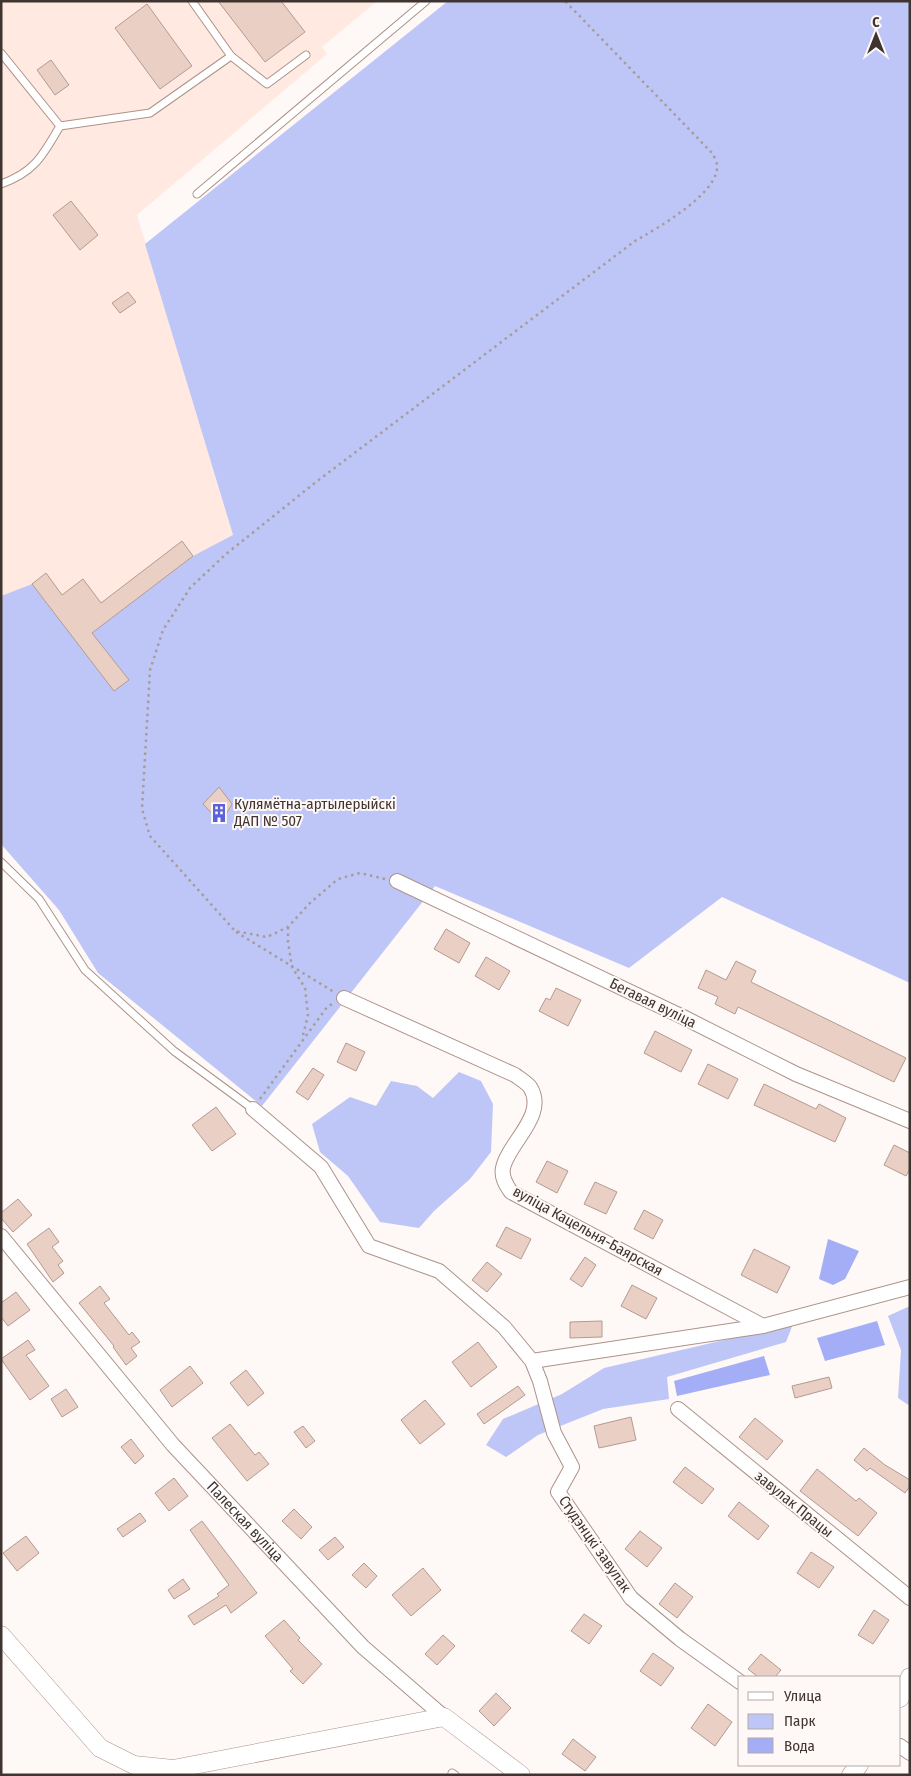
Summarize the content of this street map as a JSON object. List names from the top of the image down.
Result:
{
  "streets": {
    "street": [
      "Бегавая вуліца",
      "вуліца Кацельня-Баярская",
      "завулак Працы",
      "Палеская вуліца",
      "Студэнцкі завулак"
    ]
  },
  "places": {
    "building": ["Кулямётна-артылерыйскі ДАП № 507"]
  },
  "legend": ["Улица", "Парк", "Вода"],
  "north": "top"
}
